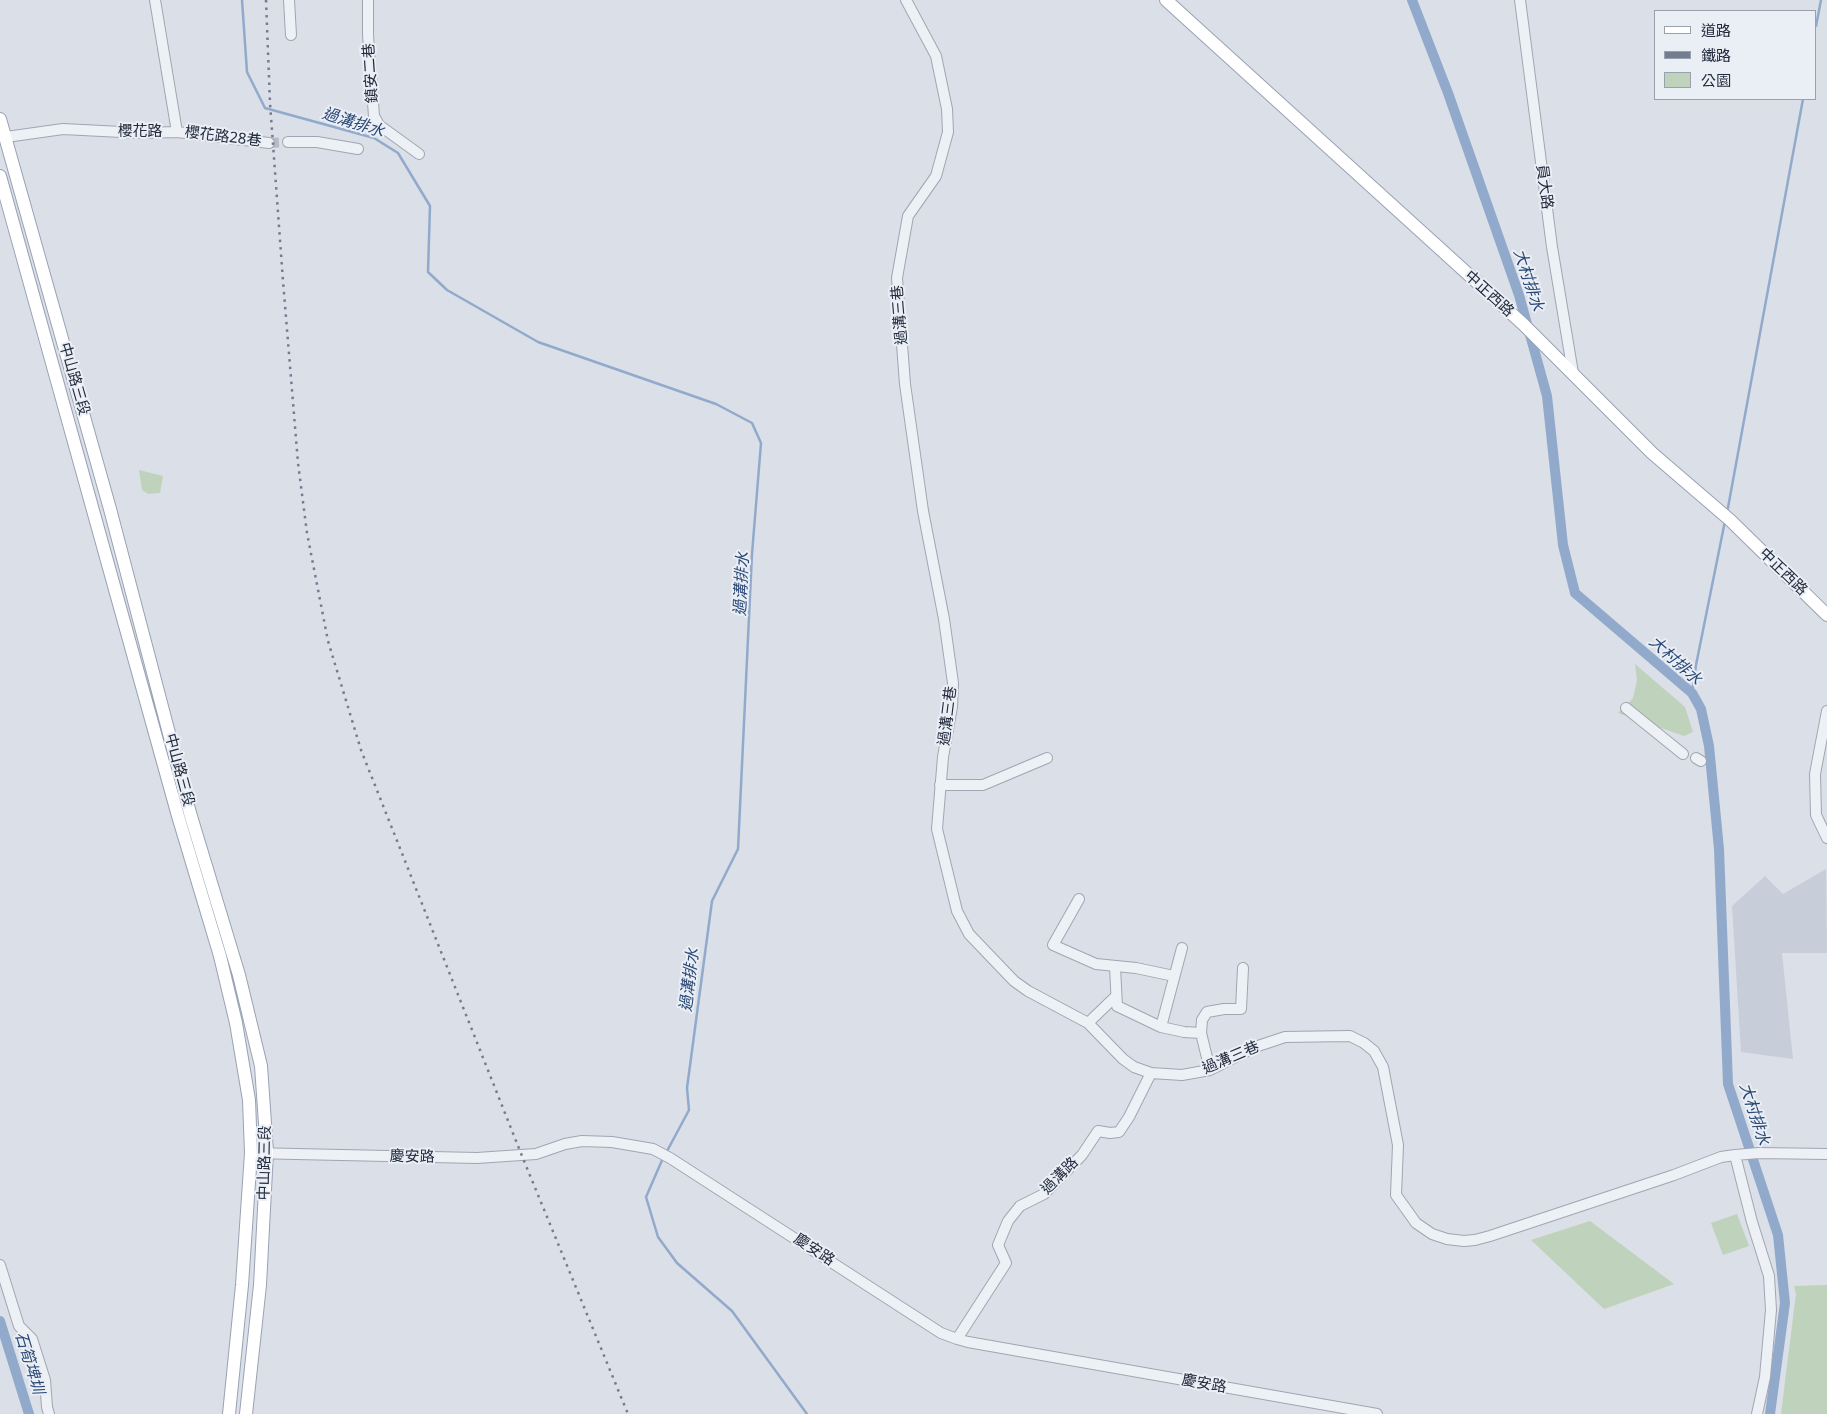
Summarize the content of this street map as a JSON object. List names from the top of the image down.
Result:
{
  "streets": {
    "main road": ["中正西路", "中山路三段"],
    "street": [
      "鎮安二巷",
      "櫻花路",
      "櫻花路28巷",
      "員大路",
      "過溝三巷",
      "慶安路",
      "過溝路"
    ]
  },
  "crossings": [
    ["櫻花路", "櫻花路28巷"],
    ["櫻花路", "中山路三段"],
    ["員大路", "中正西路"],
    ["過溝三巷", "過溝路"],
    ["中山路三段", "慶安路"],
    ["慶安路", "過溝路"]
  ],
  "water": ["過溝排水", "大村排水", "石筍埤圳"],
  "legend": ["道路", "鐵路", "公園"]
}
